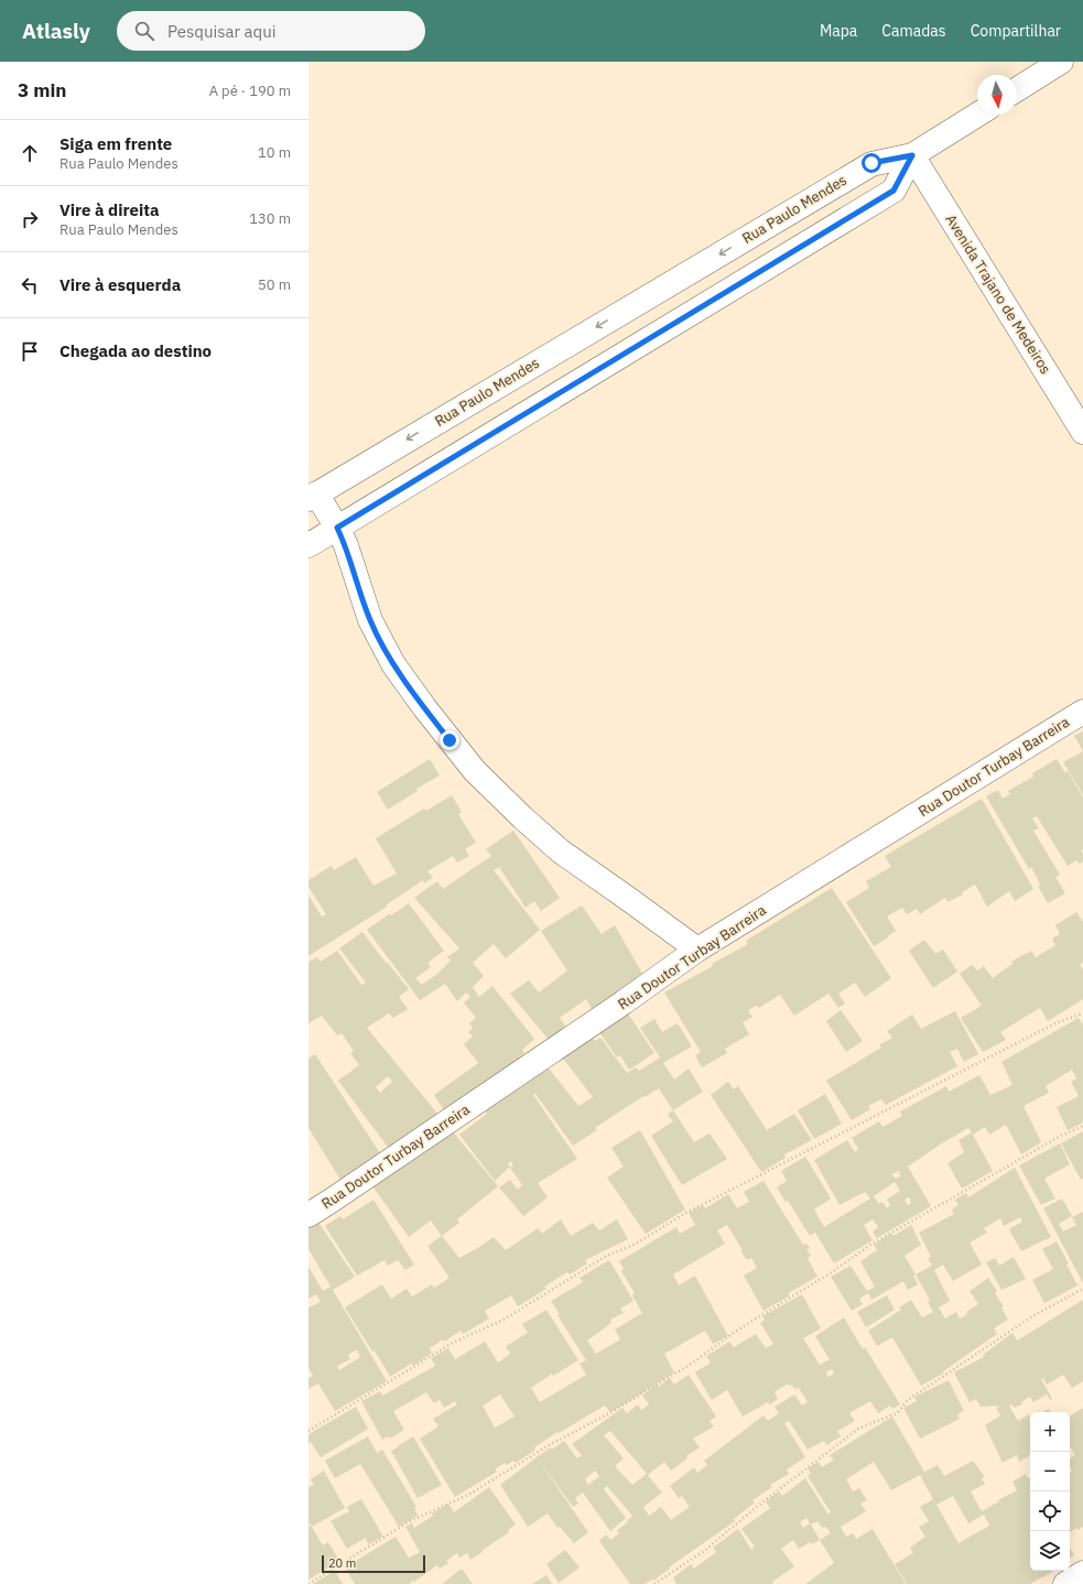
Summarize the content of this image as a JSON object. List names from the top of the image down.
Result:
{
  "streets": {
    "street": ["Rua Paulo Mendes", "Avenida Trajano de Medeiros", "Rua Doutor Turbay Barreira"]
  },
  "crossings": [
    ["Rua Paulo Mendes", "Avenida Trajano de Medeiros"]
  ],
  "scale_bar": "20 m",
  "north": "bottom",
  "page": {
    "header": "Atlasly",
    "search": "Pesquisar aqui",
    "nav": ["Mapa", "Camadas", "Compartilhar"],
    "heading": ["3 min", "A pé · 190 m"],
    "list": [
      ["Siga em frente", "Rua Paulo Mendes", "10 m"],
      ["Vire à direita", "Rua Paulo Mendes", "130 m"],
      ["Vire à esquerda", "50 m"],
      "Chegada ao destino"
    ],
    "map_buttons": ["+", "−"],
    "scale": "20 m"
  }
}
